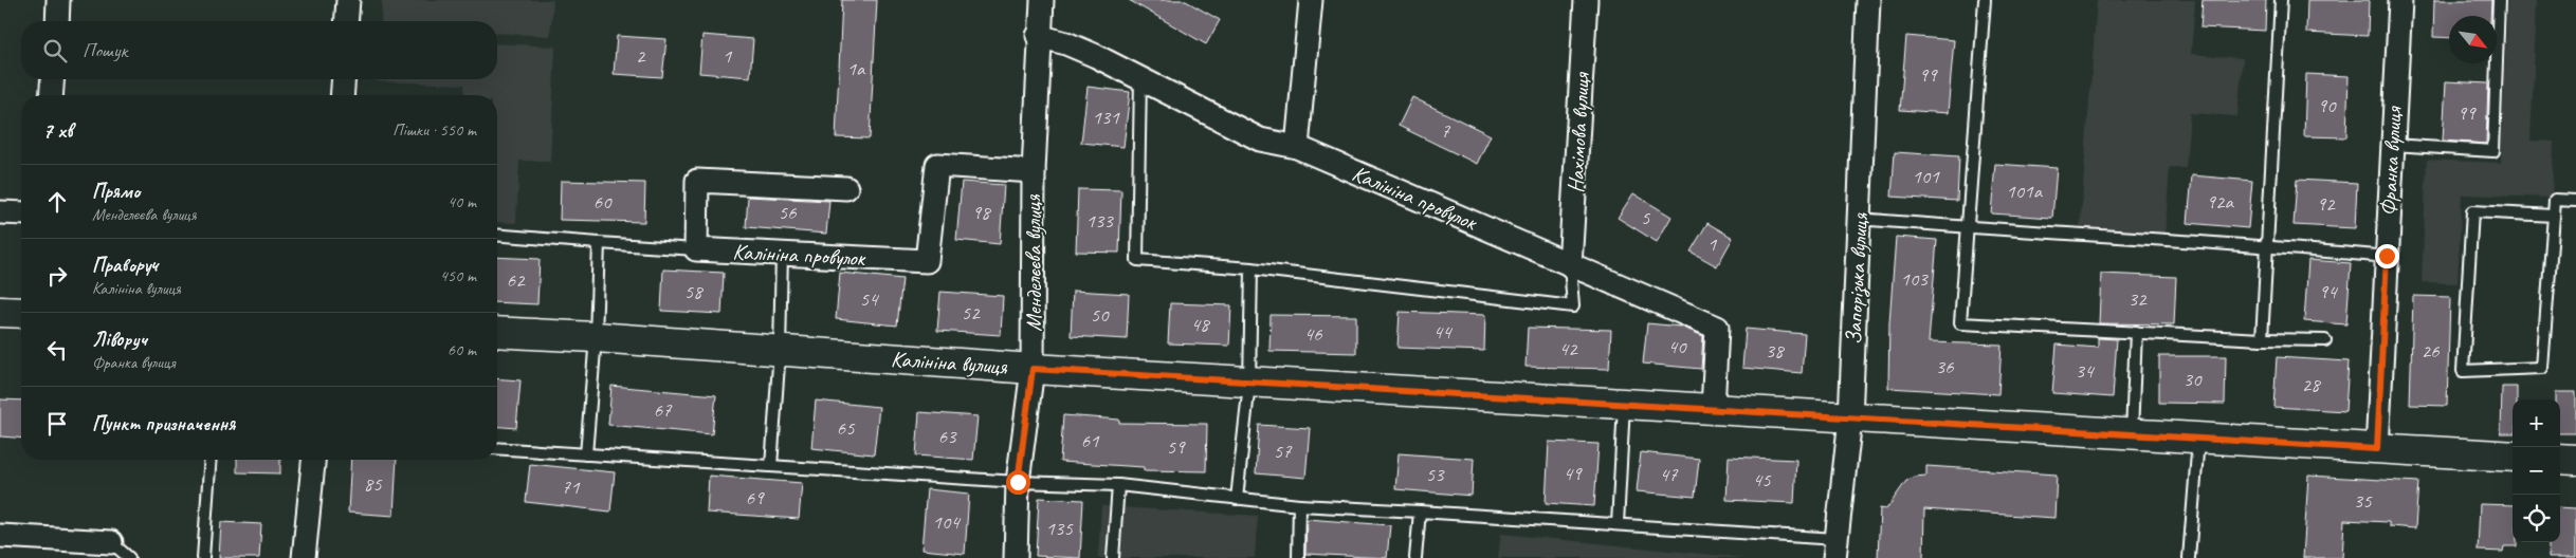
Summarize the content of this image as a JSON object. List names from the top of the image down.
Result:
{
  "streets": {
    "street": [
      "Нахімова вулиця",
      "Франка вулиця",
      "Калініна провулок",
      "Менделєєва вулиця",
      "Запорізька вулиця",
      "Калініна вулиця"
    ]
  },
  "crossings": [
    ["Нахімова вулиця", "Калініна провулок"],
    ["Франка вулиця", "Калініна вулиця"],
    ["Калініна провулок", "Менделєєва вулиця"],
    ["Калініна провулок", "Калініна вулиця"],
    ["Менделєєва вулиця", "Калініна вулиця"],
    ["Запорізька вулиця", "Калініна вулиця"]
  ],
  "house_numbers": [
    "2",
    "1",
    "1а",
    "99",
    "90",
    "99",
    "131",
    "7",
    "101",
    "101а",
    "60",
    "92а",
    "92",
    "56",
    "98",
    "5",
    "133",
    "1",
    "103",
    "62",
    "58",
    "94",
    "54",
    "32",
    "52",
    "50",
    "48",
    "44",
    "46",
    "40",
    "42",
    "38",
    "26",
    "36",
    "34",
    "30",
    "28",
    "67",
    "65",
    "63",
    "61",
    "59",
    "57",
    "49",
    "53",
    "47",
    "45",
    "85",
    "71",
    "69",
    "35",
    "104",
    "135"
  ],
  "north": "bottom right",
  "page": {
    "search": "Пошук",
    "heading": ["7 хв", "Пішки · 550 m"],
    "list": [
      ["Прямо", "Менделєєва вулиця", "40 m"],
      ["Праворуч", "Калініна вулиця", "450 m"],
      ["Ліворуч", "Франка вулиця", "60 m"],
      "Пункт призначення"
    ],
    "map_buttons": ["+", "−"]
  }
}
